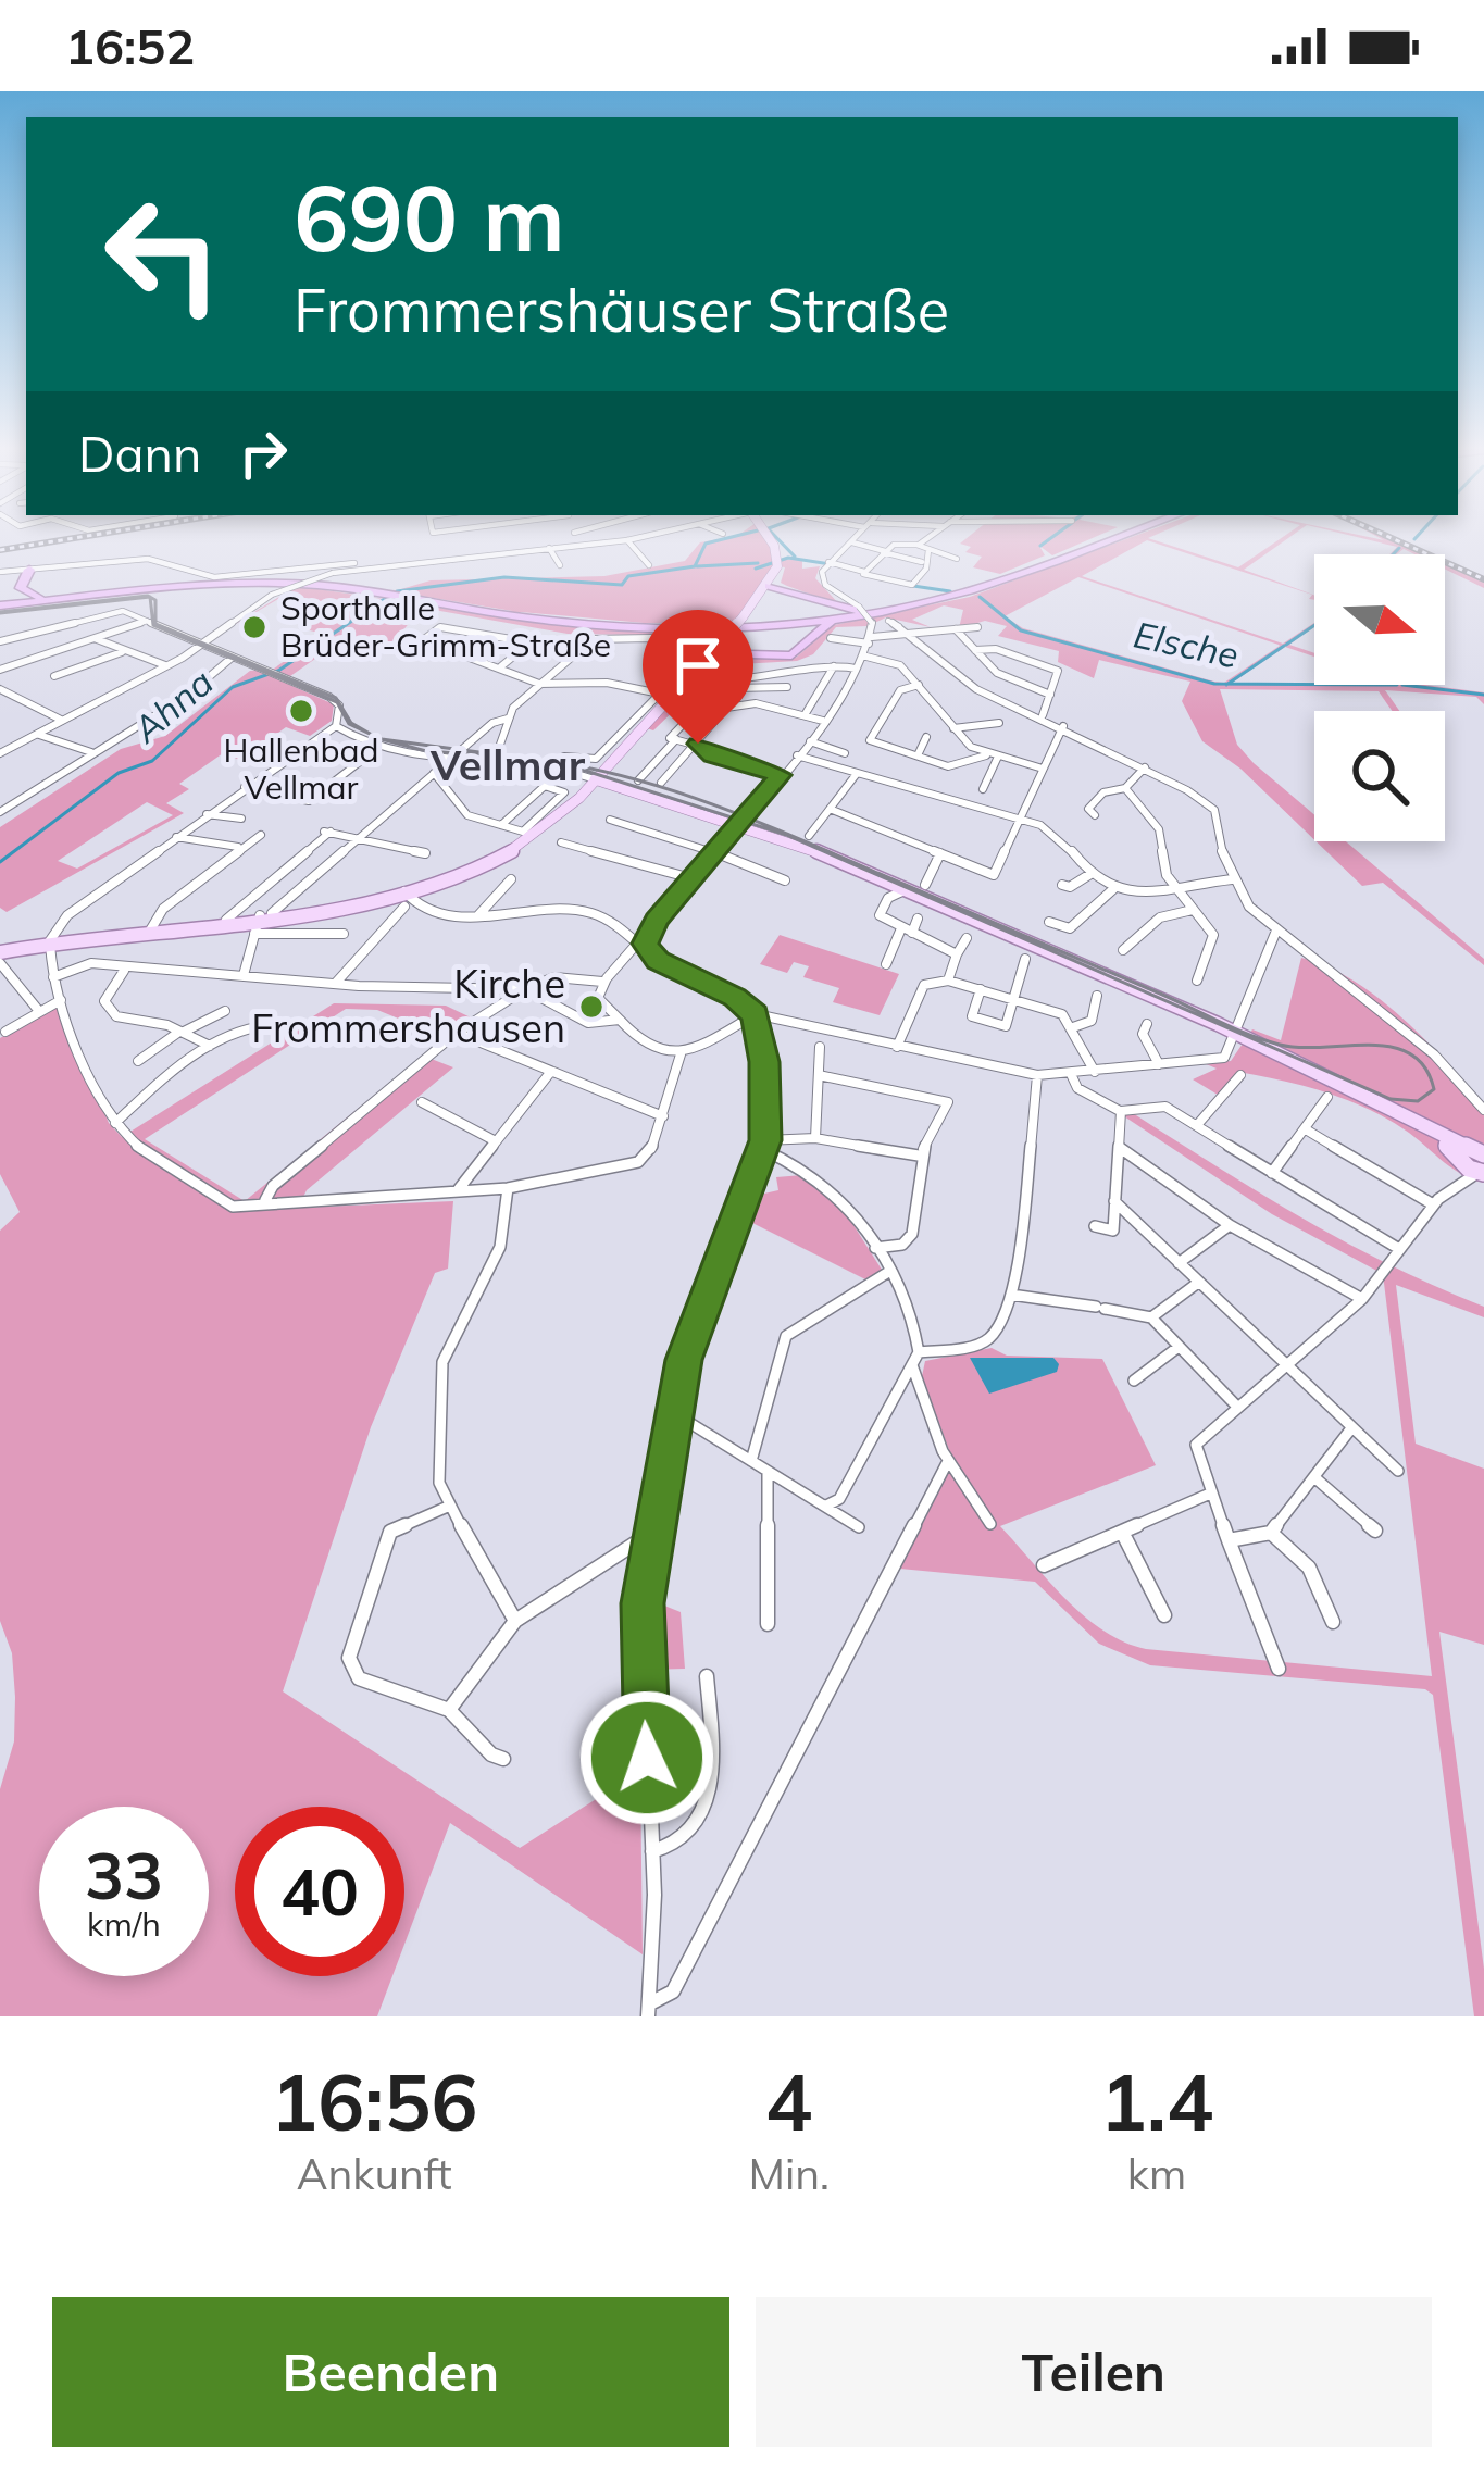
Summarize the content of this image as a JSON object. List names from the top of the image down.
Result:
{
  "districts": ["Vellmar"],
  "water": ["Elsche", "Ahna"],
  "places": ["Sporthalle Brüder-Grimm-Straße", "Hallenbad Vellmar", "Kirche Frommershausen"],
  "north": "right",
  "page": {
    "status": "16:52",
    "turn": ["690 m", "Frommershäuser Straße"],
    "then": "Dann",
    "speed": "33 km/h",
    "limit": "40",
    "eta": [
      "16:56",
      "Ankunft",
      "4",
      "Min.",
      "1.4",
      "km"
    ],
    "buttons": ["Beenden", "Teilen"]
  }
}
